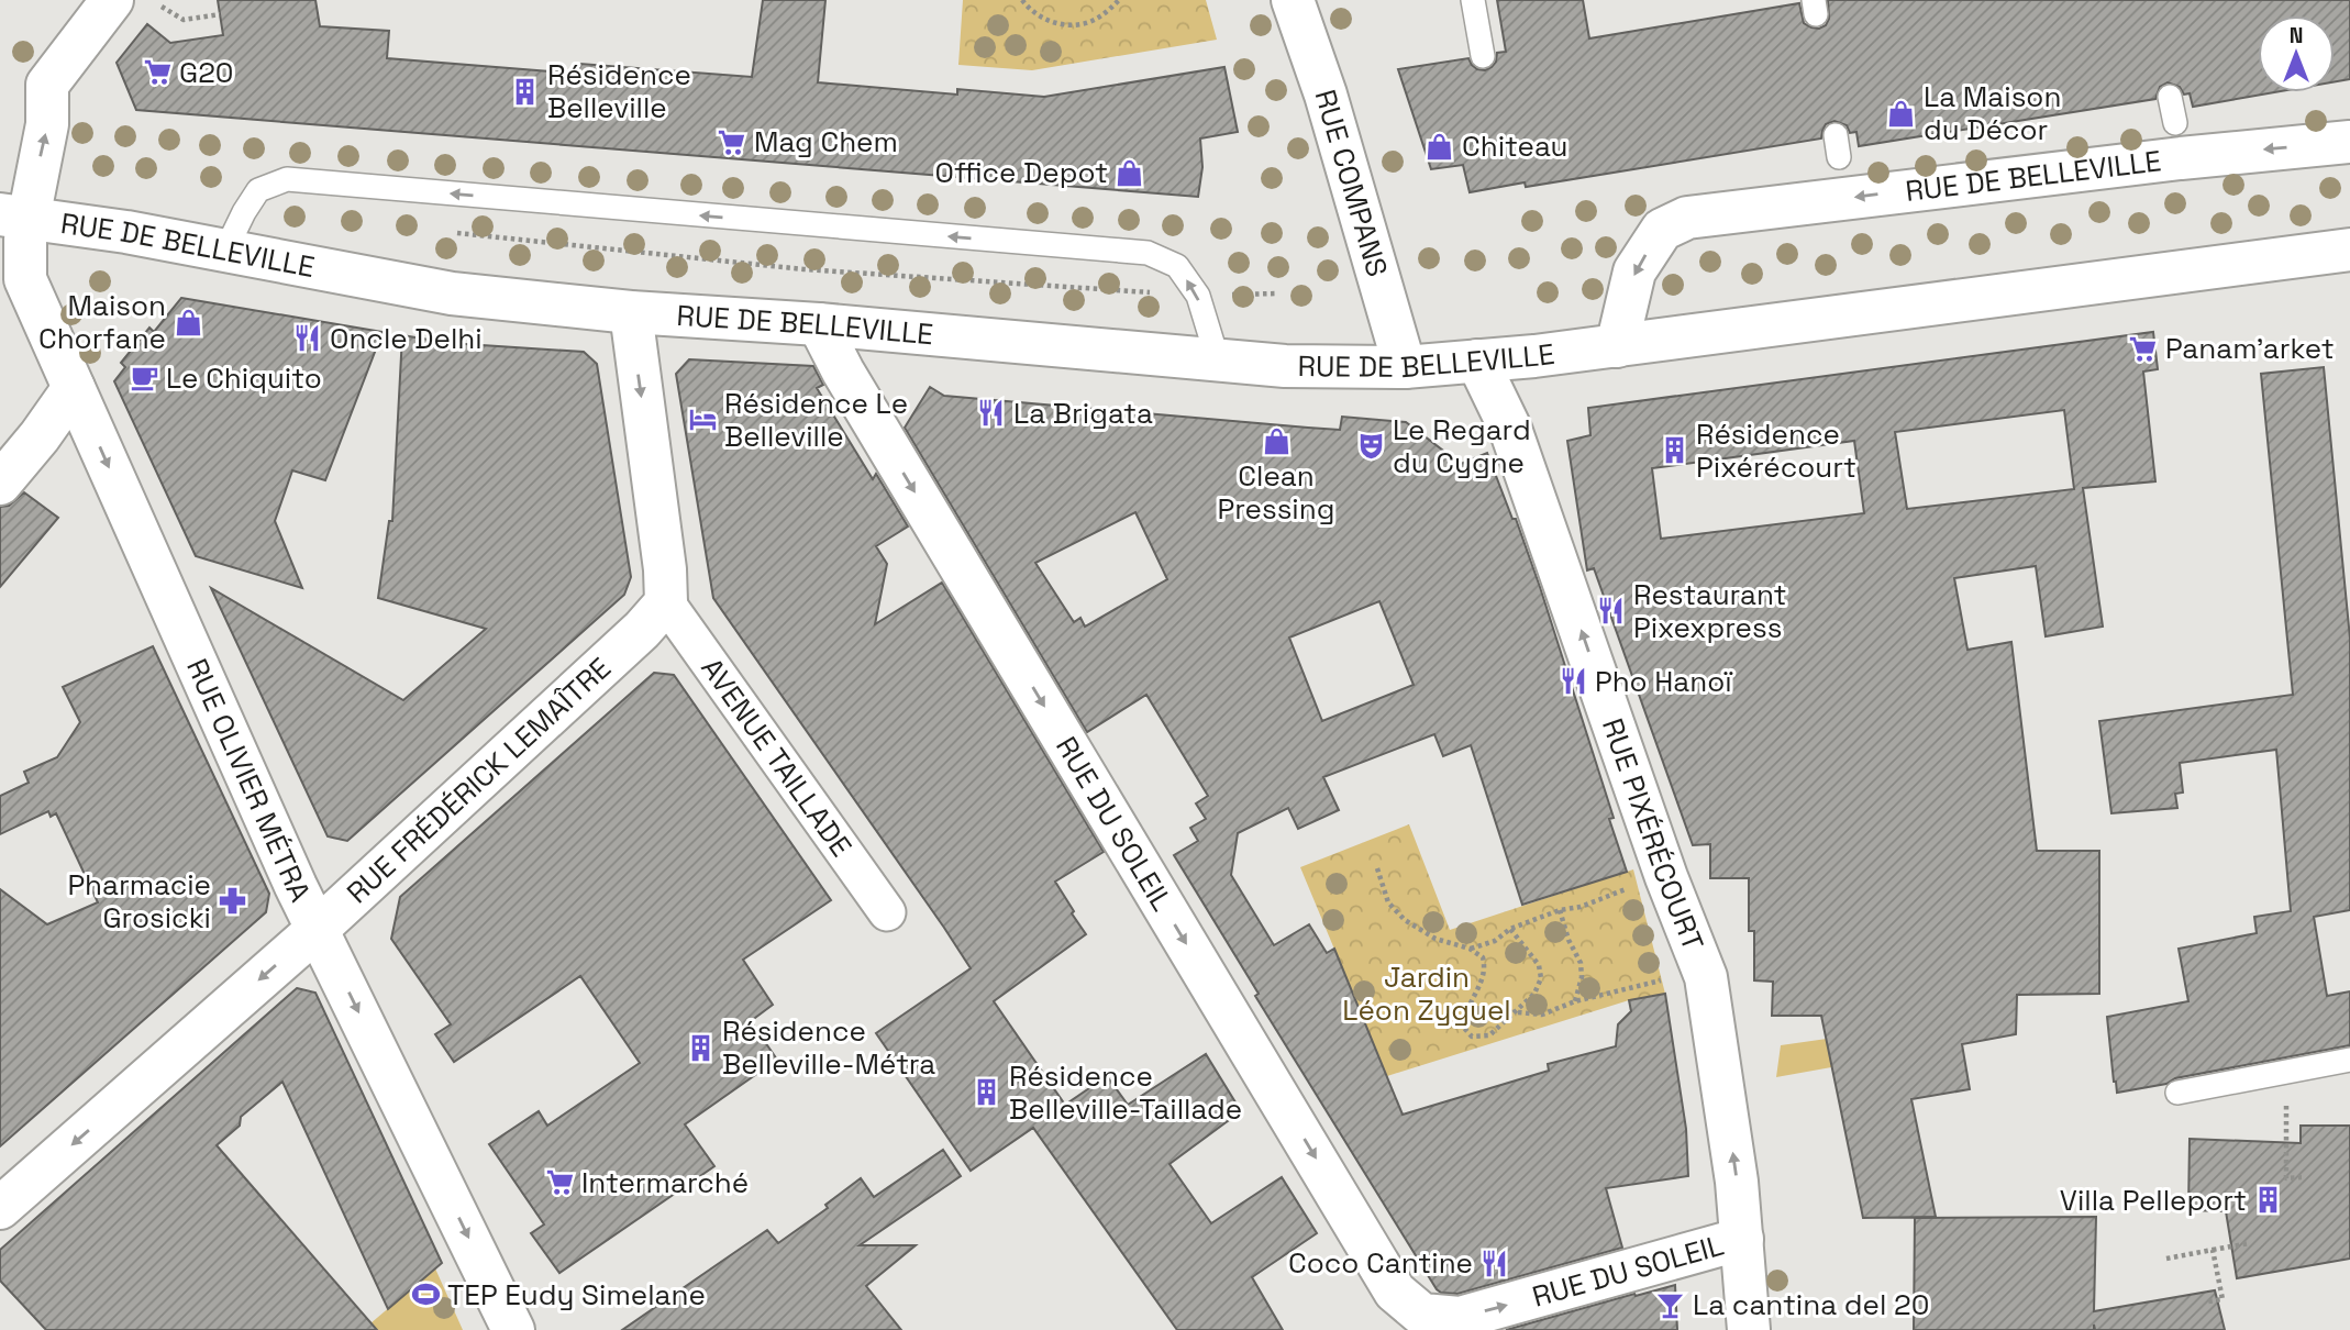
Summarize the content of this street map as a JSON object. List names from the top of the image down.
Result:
{
  "streets": {
    "street": [
      "RUE DE BELLEVILLE",
      "RUE COMPANS",
      "AVENUE TAILLADE",
      "RUE FRÉDÉRICK LEMAÎTRE",
      "RUE OLIVIER MÉTRA",
      "RUE DU SOLEIL",
      "RUE PIXÉRÉCOURT"
    ]
  },
  "crossings": [
    ["RUE DE BELLEVILLE", "RUE COMPANS"],
    ["RUE DE BELLEVILLE", "RUE OLIVIER MÉTRA"],
    ["RUE DE BELLEVILLE", "RUE DU SOLEIL"],
    ["RUE DE BELLEVILLE", "RUE PIXÉRÉCOURT"],
    ["AVENUE TAILLADE", "RUE FRÉDÉRICK LEMAÎTRE"],
    ["RUE FRÉDÉRICK LEMAÎTRE", "RUE OLIVIER MÉTRA"],
    ["RUE DU SOLEIL", "RUE PIXÉRÉCOURT"]
  ],
  "one_way": ["RUE FRÉDÉRICK LEMAÎTRE", "RUE DU SOLEIL", "RUE PIXÉRÉCOURT"],
  "parks": ["Jardin Léon Zyguel"],
  "places": {
    "supermarket": [
      "G20",
      "Mag Chem",
      "Panam'arket",
      "Intermarché"
    ],
    "building": [
      "Résidence Belleville",
      "Résidence Pixérécourt",
      "Résidence Belleville-Métra",
      "Résidence Belleville-Taillade",
      "Villa Pelleport"
    ],
    "shop": [
      "La Maison du Décor",
      "Chiteau",
      "Office Depot",
      "Maison Chorfane",
      "Clean Pressing"
    ],
    "restaurant": [
      "Oncle Delhi",
      "La Brigata",
      "Restaurant Pixexpress",
      "Pho Hanoï",
      "Coco Cantine"
    ],
    "cafe": ["Le Chiquito"],
    "hotel": ["Résidence Le Belleville"],
    "theatre": ["Le Regard du Cygne"],
    "pharmacy": ["Pharmacie Grosicki"],
    "sports": ["TEP Eudy Simelane"],
    "bar": ["La cantina del 20"]
  },
  "north": "top"
}
